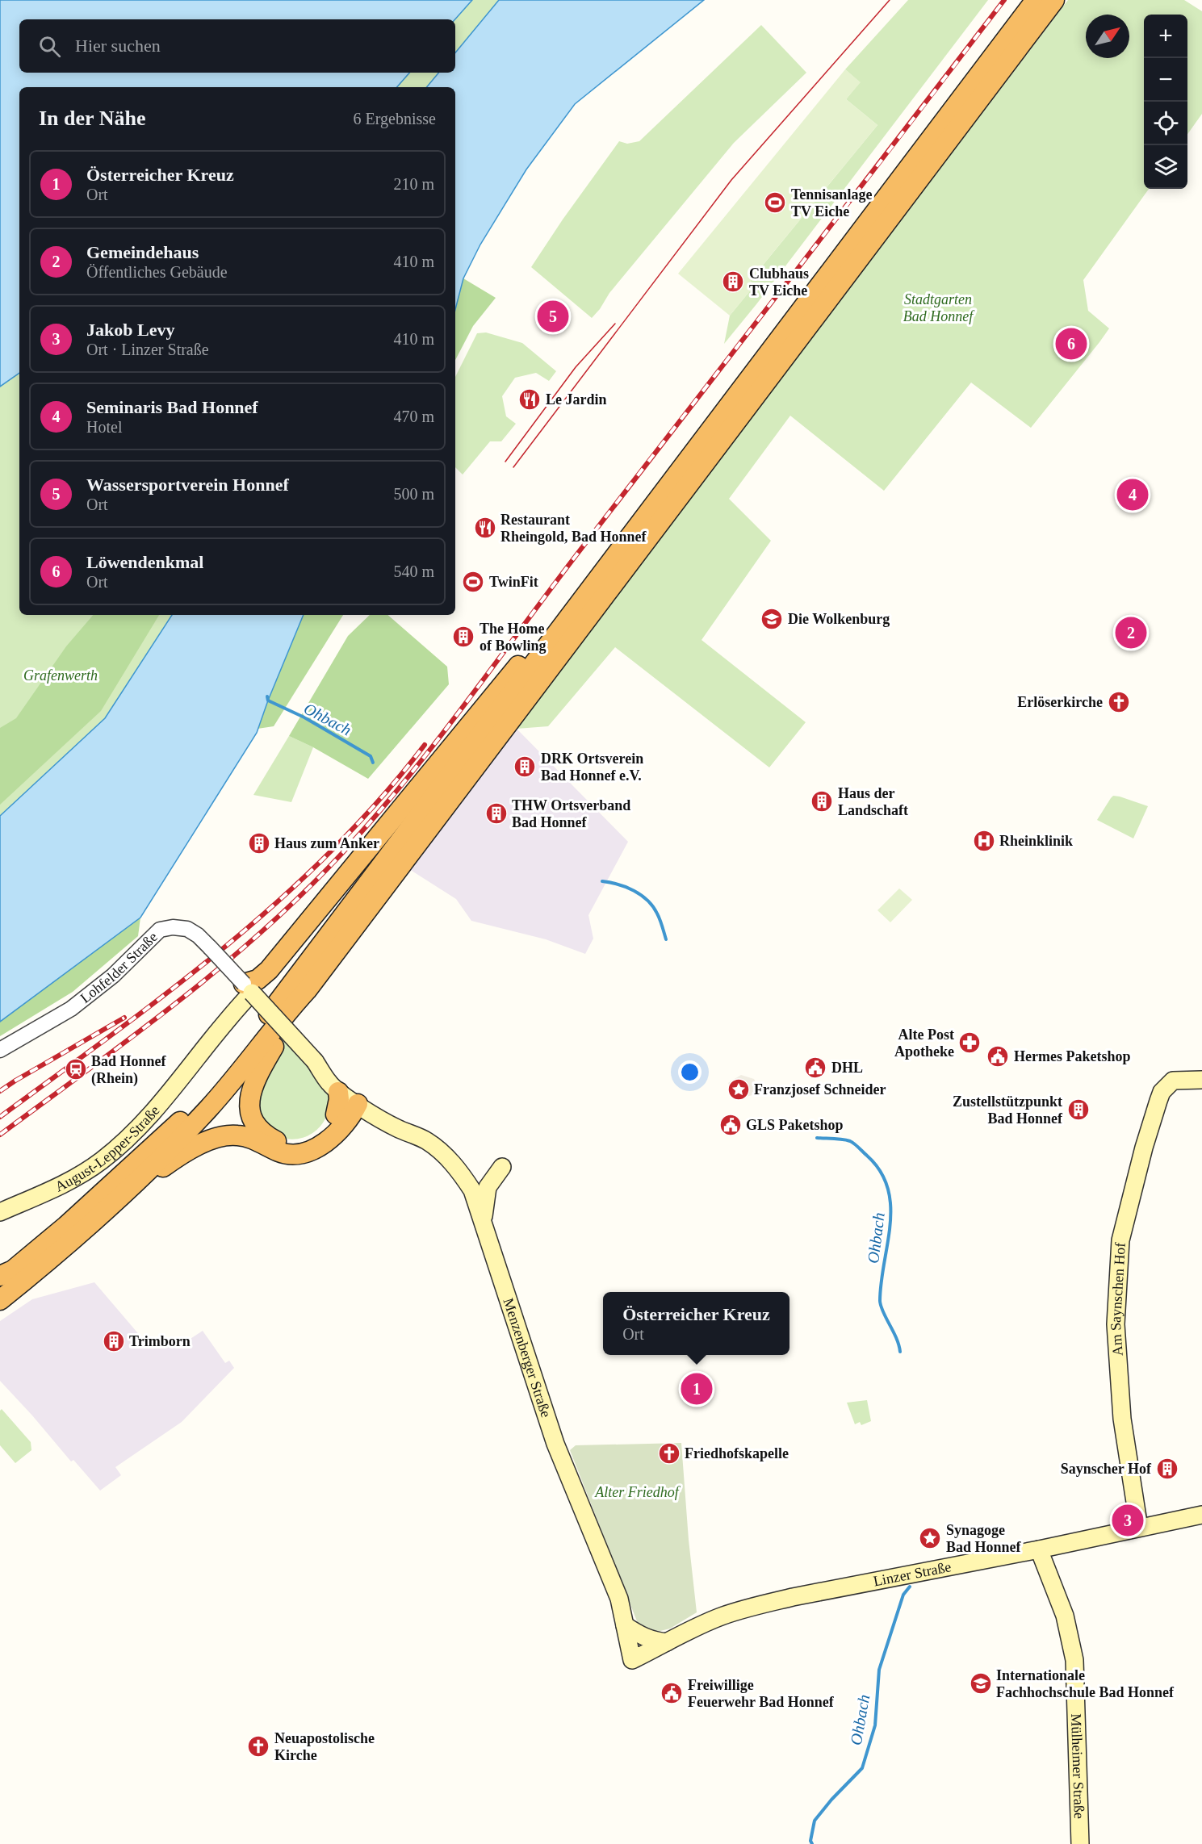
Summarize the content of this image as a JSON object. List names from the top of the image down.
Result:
{
  "streets": {
    "main road": [
      "August-Lepper-Straße",
      "Am Saynschen Hof",
      "Menzenberger Straße",
      "Linzer Straße",
      "Mülheimer Straße"
    ],
    "street": ["Lohfelder Straße"]
  },
  "crossings": [
    ["Lohfelder Straße", "August-Lepper-Straße"],
    ["Lohfelder Straße", "Menzenberger Straße"],
    ["August-Lepper-Straße", "Menzenberger Straße"],
    ["Am Saynschen Hof", "Linzer Straße"],
    ["Menzenberger Straße", "Linzer Straße"],
    ["Linzer Straße", "Mülheimer Straße"]
  ],
  "water": ["Ohbach"],
  "parks": ["Stadtgarten Bad Honnef", "Grafenwerth", "Alter Friedhof"],
  "places": {
    "sports": ["Tennisanlage TV Eiche", "TwinFit"],
    "building": [
      "Clubhaus TV Eiche",
      "The Home of Bowling",
      "DRK Ortsverein Bad Honnef e.V.",
      "Haus der Landschaft",
      "THW Ortsverband Bad Honnef",
      "Haus zum Anker",
      "Zustellstützpunkt Bad Honnef",
      "Trimborn",
      "Saynscher Hof"
    ],
    "restaurant": ["Le Jardin", "Restaurant Rheingold, Bad Honnef"],
    "school or university": ["Die Wolkenburg", "Internationale Fachhochschule Bad Honnef"],
    "church": ["Erlöserkirche", "Friedhofskapelle", "Neuapostolische Kirche"],
    "hospital": ["Rheinklinik"],
    "pharmacy": ["Alte Post Apotheke"],
    "public building": [
      "Hermes Paketshop",
      "DHL",
      "GLS Paketshop",
      "Freiwillige Feuerwehr Bad Honnef"
    ],
    "station": ["Bad Honnef (Rhein)"],
    "place": ["Franzjosef Schneider", "Synagoge Bad Honnef"]
  },
  "north": "top right",
  "page": {
    "map_buttons": ["+", "−"],
    "search": "Hier suchen",
    "heading": ["In der Nähe", "6 Ergebnisse"],
    "list": [
      {
        "mark": "1",
        "name": "Österreicher Kreuz",
        "note": "Ort",
        "value": "210 m"
      },
      {
        "mark": "2",
        "name": "Gemeindehaus",
        "note": "Öffentliches Gebäude",
        "value": "410 m"
      },
      {
        "mark": "3",
        "name": "Jakob Levy",
        "note": "Ort · Linzer Straße",
        "value": "410 m"
      },
      {
        "mark": "4",
        "name": "Seminaris Bad Honnef",
        "note": "Hotel",
        "value": "470 m"
      },
      {
        "mark": "5",
        "name": "Wassersportverein Honnef",
        "note": "Ort",
        "value": "500 m"
      },
      {
        "mark": "6",
        "name": "Löwendenkmal",
        "note": "Ort",
        "value": "540 m"
      }
    ],
    "pins": [
      "5",
      "6",
      "4",
      "2",
      "1",
      "3"
    ],
    "popup": ["Österreicher Kreuz", "Ort"]
  }
}
